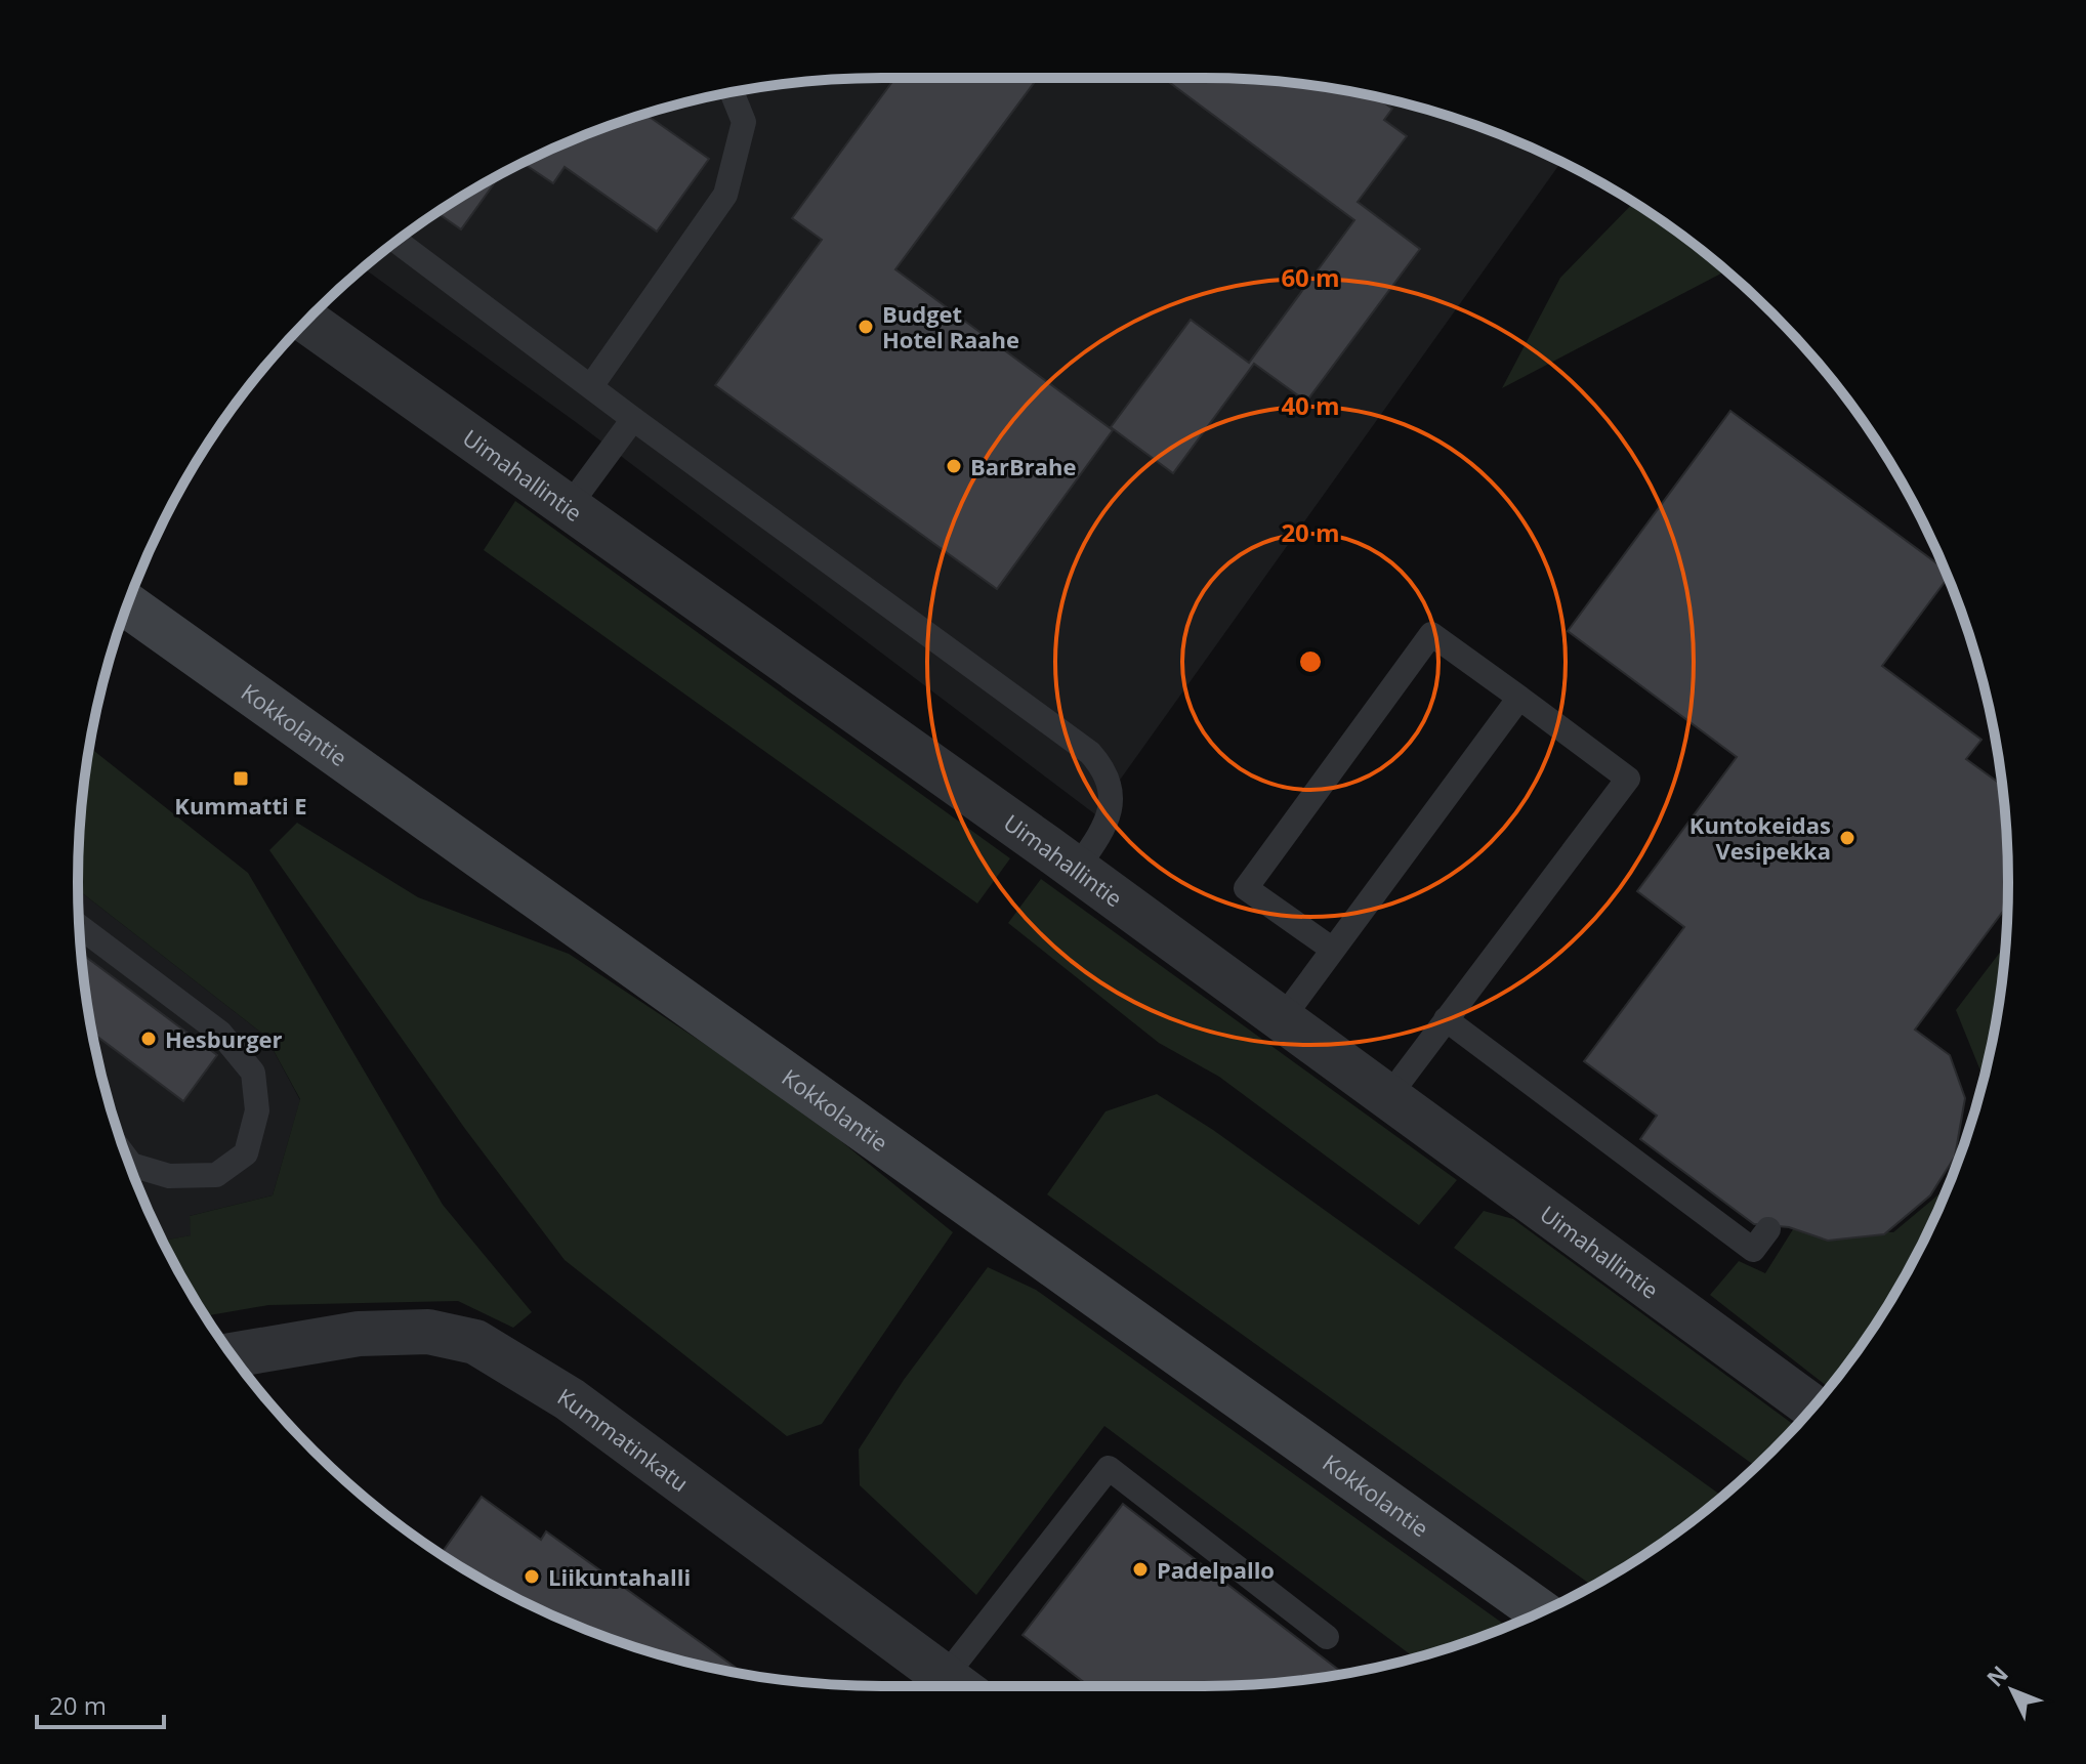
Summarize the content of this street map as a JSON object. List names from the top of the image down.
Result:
{
  "streets": {
    "main road": ["Kokkolantie"],
    "street": ["Uimahallintie", "Kummatinkatu"]
  },
  "places": {
    "other": [
      "Budget Hotel Raahe",
      "BarBrahe",
      "Kuntokeidas Vesipekka",
      "Hesburger",
      "Padelpallo",
      "Liikuntahalli"
    ],
    "transit": ["Kummatti E"]
  },
  "scale_bar": "20 m",
  "north": "top left",
  "rings": ["60 m", "40 m", "20 m"]
}
